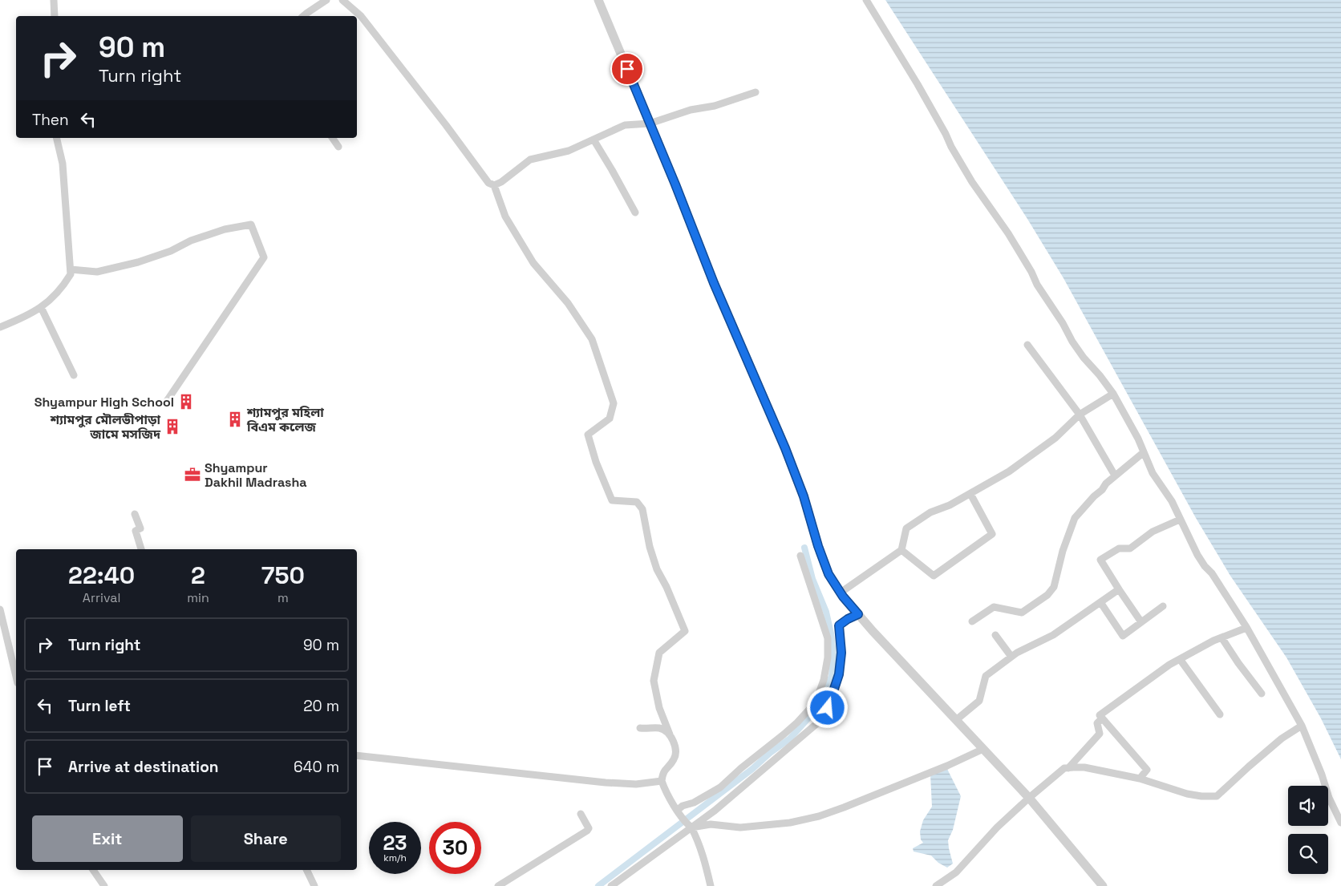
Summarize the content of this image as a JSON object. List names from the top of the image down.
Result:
{
  "places": {
    "building": ["Shyampur High School", "শ্যামপুর মহিলা বিএম কলেজ", "শ্যামপুর মৌলভীপাড়া জামে মসজিদ"],
    "office": ["Shyampur Dakhil Madrasha"]
  },
  "page": {
    "turn": ["90 m", "Turn right"],
    "then": "Then",
    "eta": [
      "22:40",
      "Arrival",
      "2",
      "min",
      "750",
      "m"
    ],
    "list": [
      {
        "name": "Turn right",
        "value": "90 m"
      },
      {
        "name": "Turn left",
        "value": "20 m"
      },
      {
        "name": "Arrive at destination",
        "value": "640 m"
      }
    ],
    "buttons": ["Exit", "Share"],
    "speed": "23 km/h",
    "limit": "30"
  }
}
